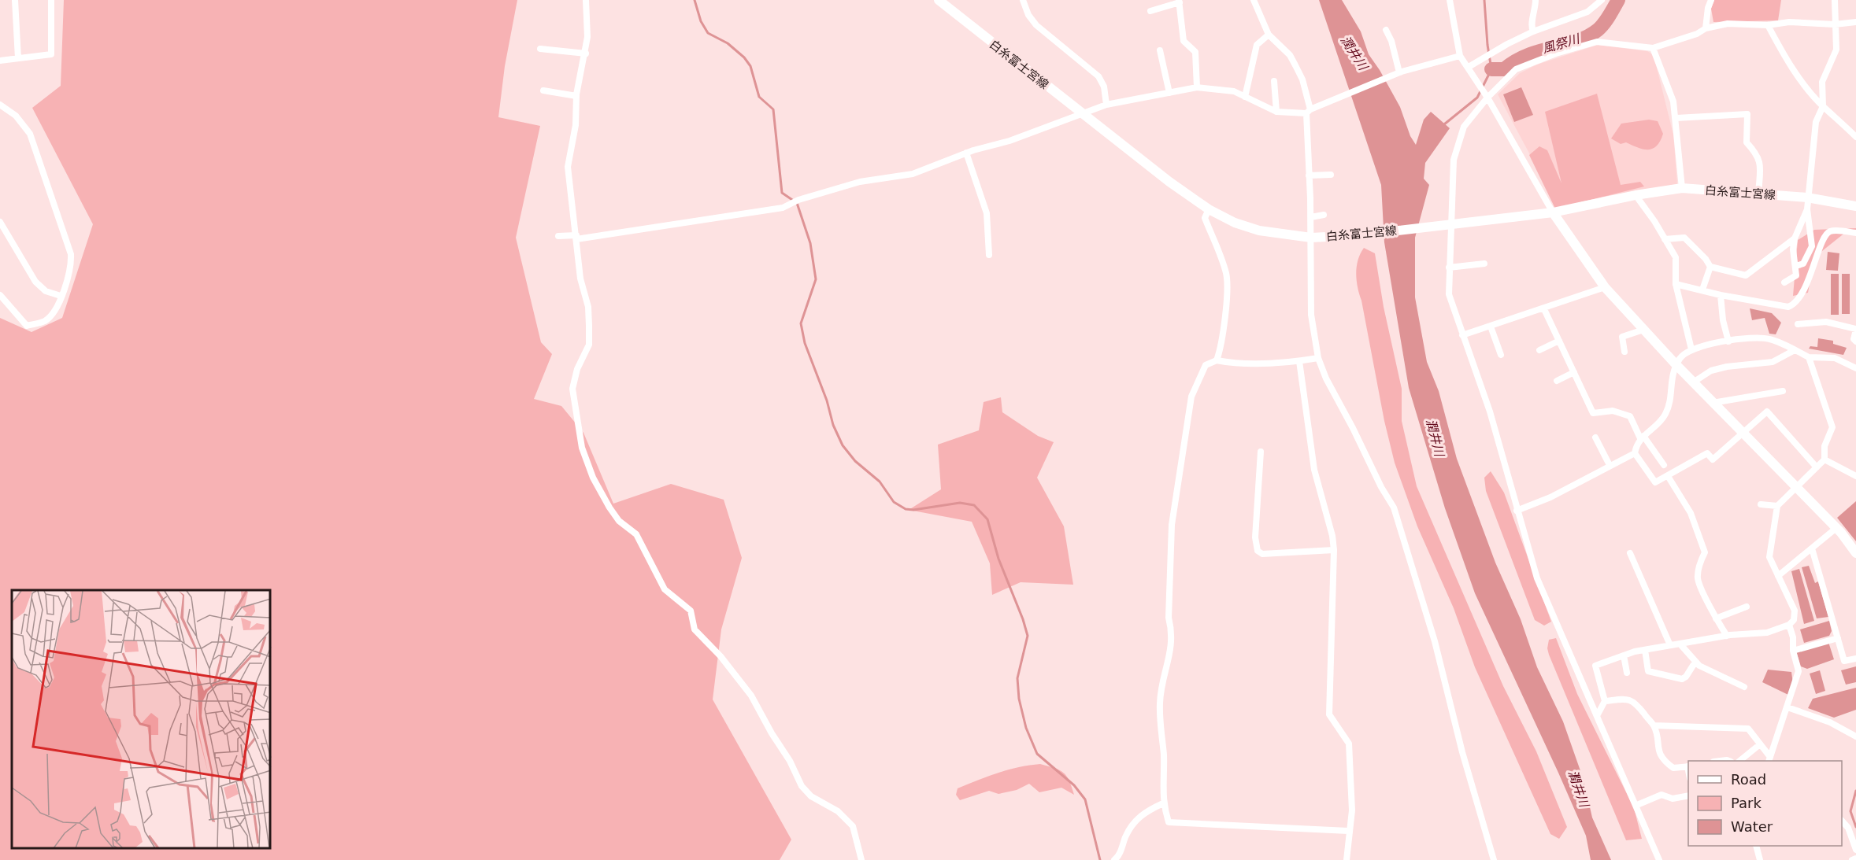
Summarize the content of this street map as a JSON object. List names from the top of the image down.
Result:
{
  "streets": {
    "main road": ["白糸富士宮線"]
  },
  "water": ["風祭川", "潤井川"],
  "legend": ["Road", "Park", "Water"]
}
